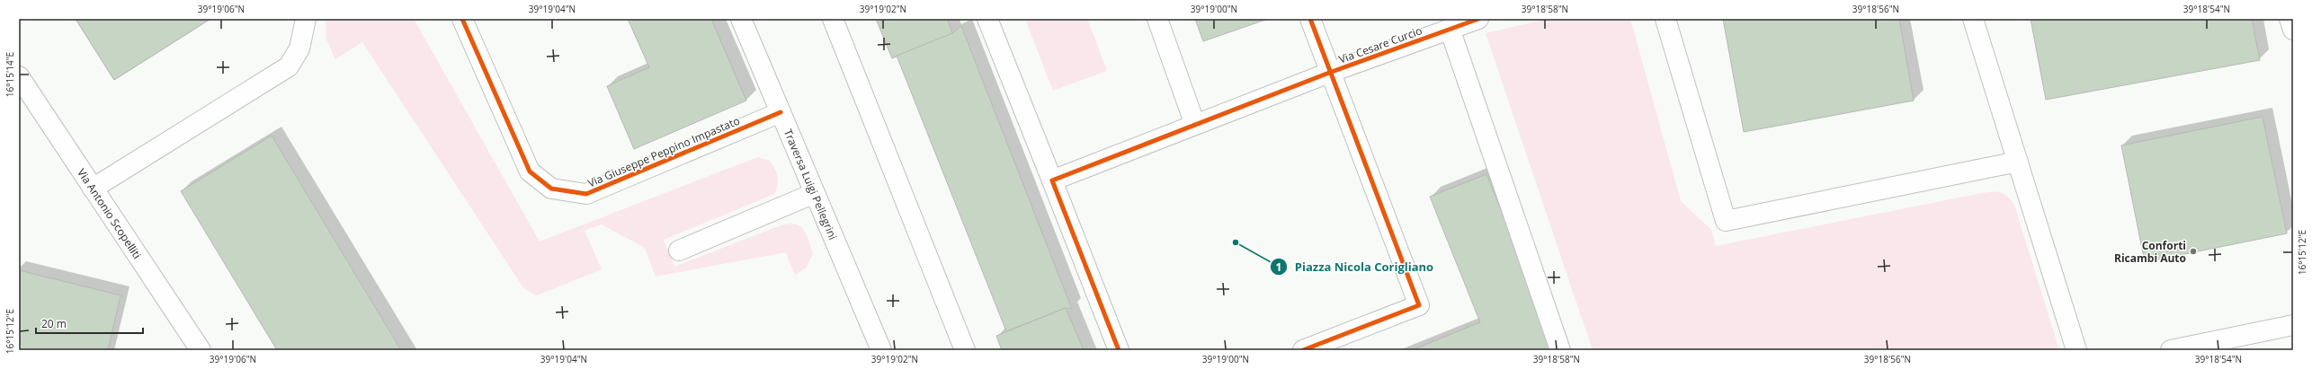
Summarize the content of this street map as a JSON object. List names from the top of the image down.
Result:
{
  "streets": {
    "street": [
      "Via Cesare Curcio",
      "Via Giuseppe Peppino Impastato",
      "Traversa Luigi Pellegrini",
      "Via Antonio Scopelliti"
    ]
  },
  "crossings": [
    ["Via Giuseppe Peppino Impastato", "Traversa Luigi Pellegrini"]
  ],
  "places": ["Piazza Nicola Corigliano", "Conforti Ricambi Auto"],
  "scale_bar": "20 m",
  "coordinates": [
    "39°19'06\"N",
    "39°19'04\"N",
    "39°19'02\"N",
    "39°19'00\"N",
    "39°18'58\"N",
    "39°18'56\"N",
    "39°18'54\"N",
    "16°15'14\"E",
    "16°15'12\"E"
  ]
}
